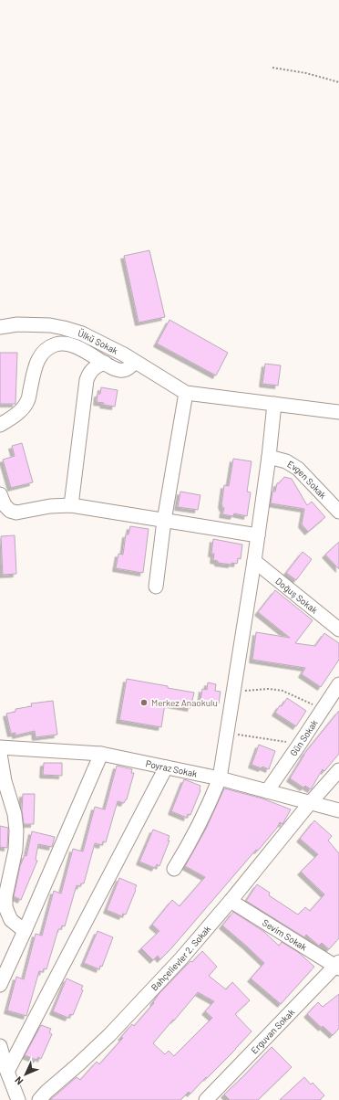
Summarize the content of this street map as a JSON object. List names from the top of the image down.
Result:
{
  "streets": {
    "street": [
      "Ülkü Sokak",
      "Evgen Sokak",
      "Doğuş Sokak",
      "Gün Sokak",
      "Poyraz Sokak",
      "Sevim Sokak",
      "Bahçelievler 2. Sokak",
      "Erguvan Sokak"
    ]
  },
  "crossings": [
    ["Gün Sokak", "Poyraz Sokak"],
    ["Poyraz Sokak", "Bahçelievler 2. Sokak"],
    ["Sevim Sokak", "Bahçelievler 2. Sokak"],
    ["Sevim Sokak", "Erguvan Sokak"]
  ],
  "places": ["Merkez Anaokulu"],
  "north": "bottom left"
}
